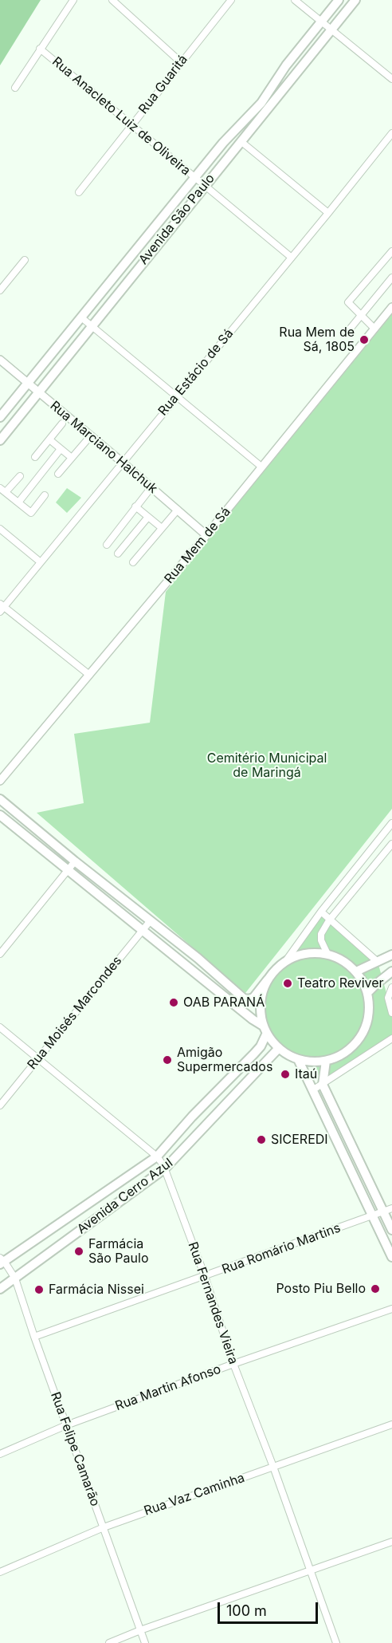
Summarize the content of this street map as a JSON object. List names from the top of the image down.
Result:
{
  "streets": {
    "main road": ["Avenida São Paulo", "Avenida Cerro Azul"],
    "street": [
      "Rua Guaritá",
      "Rua Anacleto Luiz de Oliveira",
      "Rua Estácio de Sá",
      "Rua Marciano Halchuk",
      "Rua Mem de Sá",
      "Rua Moisés Marcondes",
      "Rua Romário Martins",
      "Rua Fernandes Vieira",
      "Rua Martin Afonso",
      "Rua Felipe Camarão",
      "Rua Vaz Caminha"
    ]
  },
  "crossings": [
    ["Rua Guaritá", "Rua Anacleto Luiz de Oliveira"],
    ["Rua Anacleto Luiz de Oliveira", "Avenida São Paulo"],
    ["Rua Anacleto Luiz de Oliveira", "Rua Estácio de Sá"],
    ["Avenida São Paulo", "Rua Marciano Halchuk"],
    ["Rua Estácio de Sá", "Rua Marciano Halchuk"],
    ["Rua Marciano Halchuk", "Rua Mem de Sá"],
    ["Rua Moisés Marcondes", "Rua Fernandes Vieira"],
    ["Avenida Cerro Azul", "Rua Fernandes Vieira"],
    ["Avenida Cerro Azul", "Rua Felipe Camarão"],
    ["Rua Romário Martins", "Rua Fernandes Vieira"],
    ["Rua Romário Martins", "Rua Felipe Camarão"],
    ["Rua Fernandes Vieira", "Rua Martin Afonso"],
    ["Rua Fernandes Vieira", "Rua Vaz Caminha"],
    ["Rua Martin Afonso", "Rua Felipe Camarão"],
    ["Rua Felipe Camarão", "Rua Vaz Caminha"]
  ],
  "parks": ["Cemitério Municipal de Maringá"],
  "places": [
    "Rua Mem de Sá, 1805",
    "Teatro Reviver",
    "OAB PARANÁ",
    "Amigão Supermercados",
    "Itaú",
    "SICEREDI",
    "Farmácia São Paulo",
    "Posto Piu Bello",
    "Farmácia Nissei"
  ],
  "scale_bar": "100 m"
}
